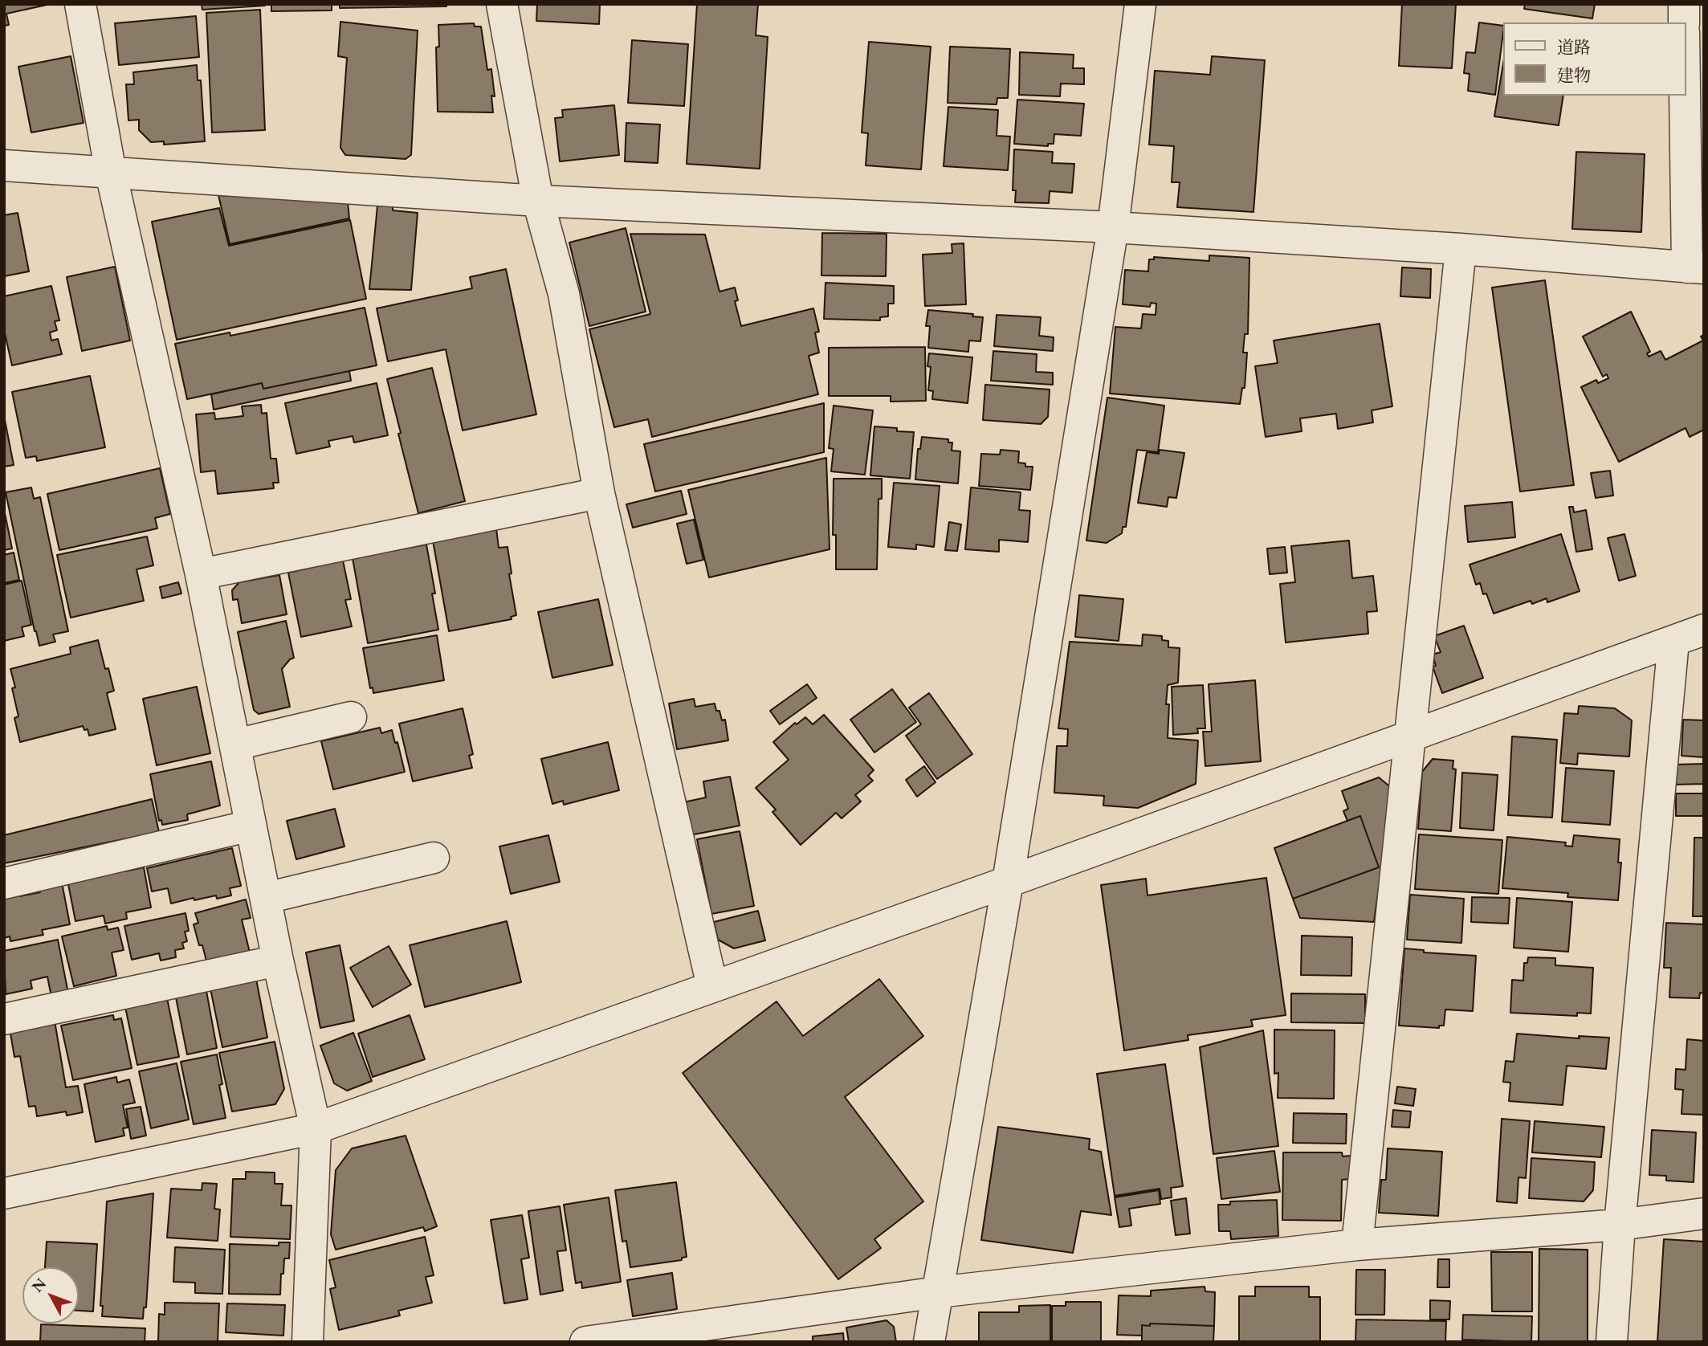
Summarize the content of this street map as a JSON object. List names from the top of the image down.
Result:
{
  "legend": ["道路", "建物"],
  "north": "top left"
}
